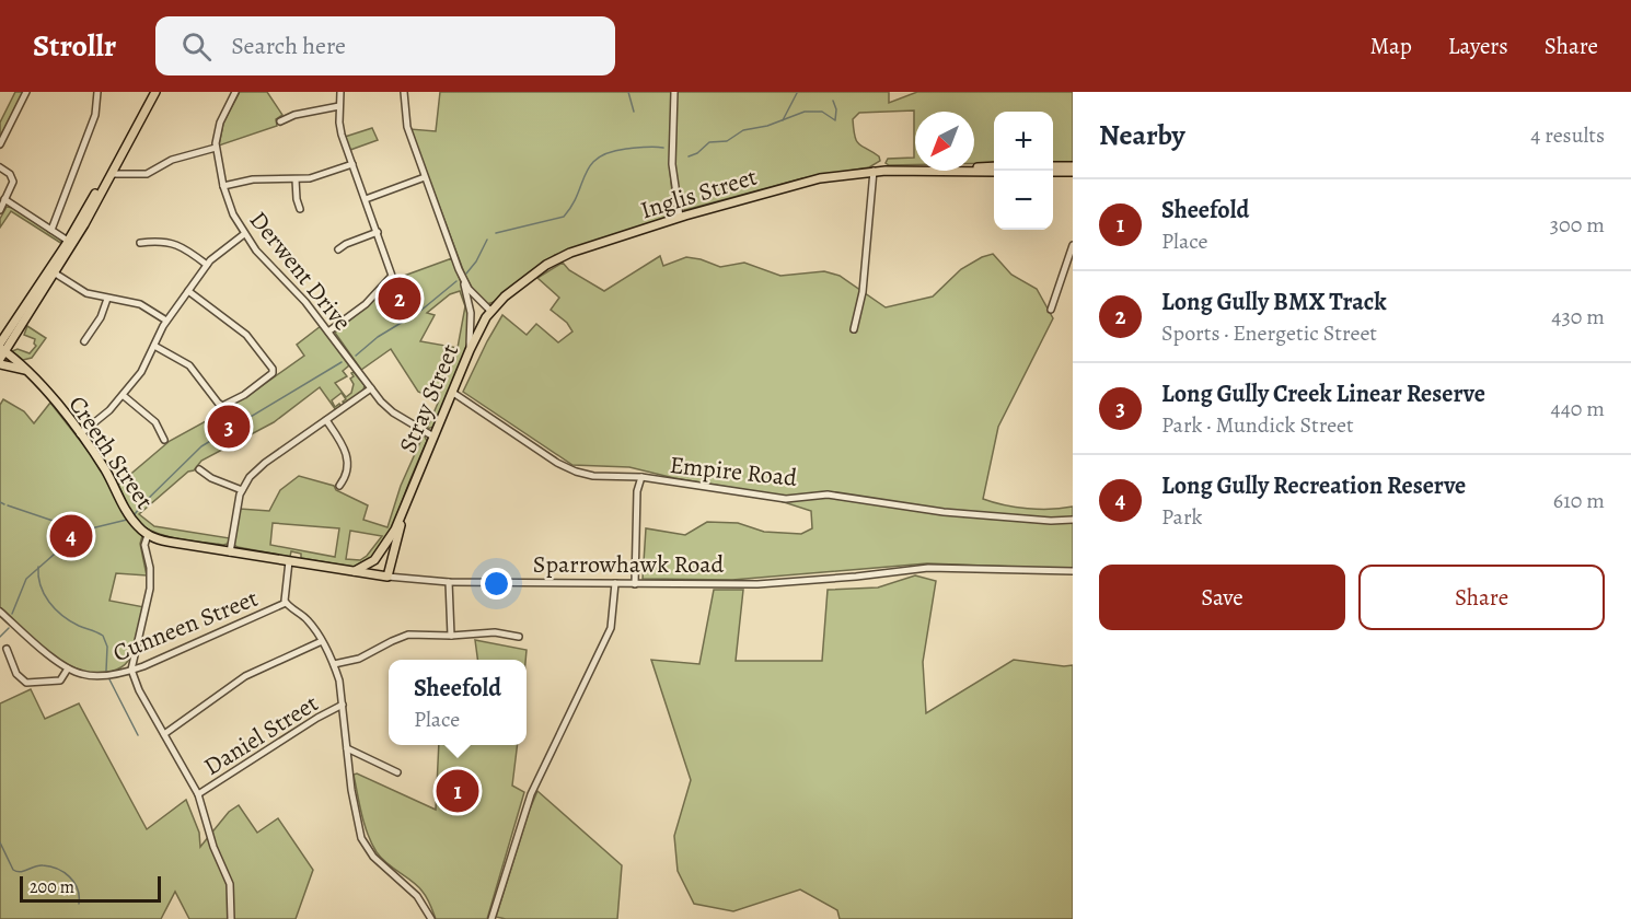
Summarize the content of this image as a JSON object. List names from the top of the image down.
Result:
{
  "streets": {
    "main road": [
      "Inglis Street",
      "Stray Street",
      "Creeth Street",
      "Sparrowhawk Road"
    ],
    "street": [
      "Derwent Drive",
      "Empire Road",
      "Cunneen Street",
      "Daniel Street"
    ]
  },
  "crossings": [
    ["Inglis Street", "Stray Street"],
    ["Derwent Drive", "Stray Street"],
    ["Stray Street", "Empire Road"],
    ["Stray Street", "Sparrowhawk Road"],
    ["Creeth Street", "Sparrowhawk Road"],
    ["Creeth Street", "Cunneen Street"]
  ],
  "scale_bar": "200 m",
  "north": "bottom left",
  "page": {
    "header": "Strollr",
    "search": "Search here",
    "nav": ["Map", "Layers", "Share"],
    "heading": ["Nearby", "4 results"],
    "map_buttons": ["+", "−"],
    "list": [
      {
        "mark": "1",
        "name": "Sheefold",
        "note": "Place",
        "value": "300 m"
      },
      {
        "mark": "2",
        "name": "Long Gully BMX Track",
        "note": "Sports · Energetic Street",
        "value": "430 m"
      },
      {
        "mark": "3",
        "name": "Long Gully Creek Linear Reserve",
        "note": "Park · Mundick Street",
        "value": "440 m"
      },
      {
        "mark": "4",
        "name": "Long Gully Recreation Reserve",
        "note": "Park",
        "value": "610 m"
      }
    ],
    "pins": [
      "2",
      "3",
      "4",
      "1"
    ],
    "buttons": ["Save", "Share"],
    "popup": ["Sheefold", "Place"],
    "scale": "200 m"
  }
}
